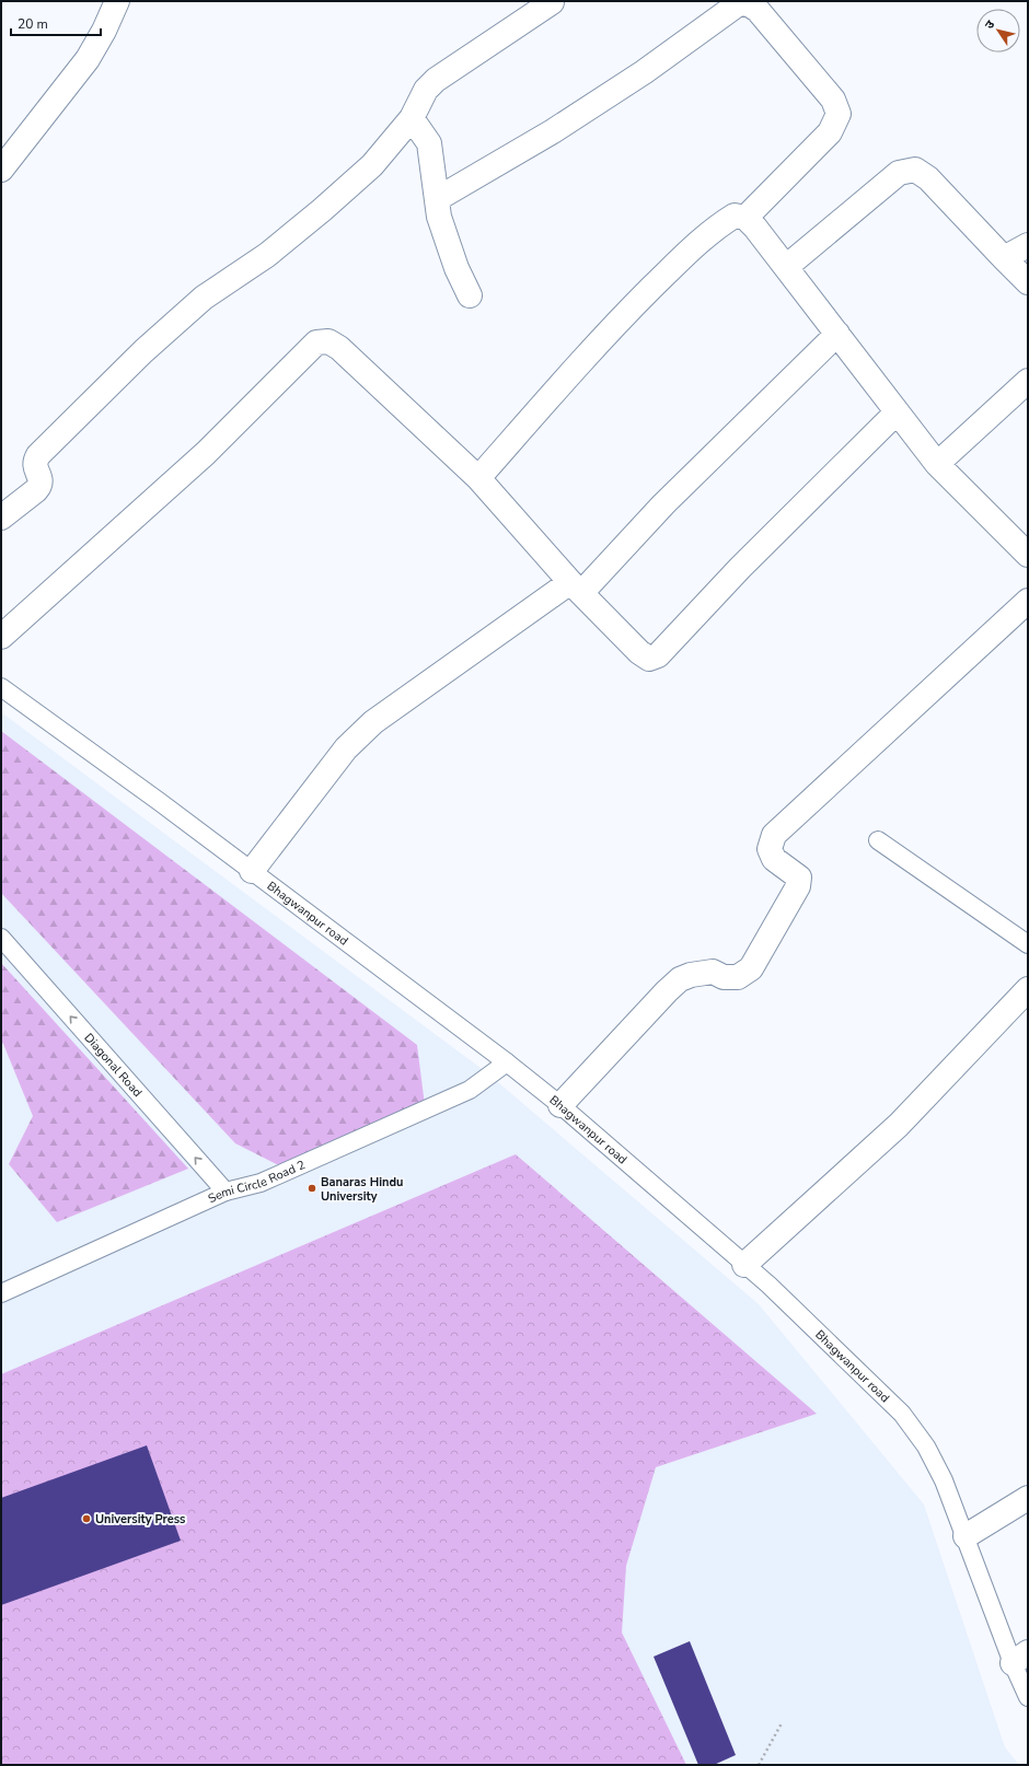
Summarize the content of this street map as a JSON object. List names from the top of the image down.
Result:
{
  "streets": {
    "lane": ["Bhagwanpur road", "Diagonal Road", "Semi Circle Road 2"]
  },
  "crossings": [
    ["Bhagwanpur road", "Semi Circle Road 2"],
    ["Diagonal Road", "Semi Circle Road 2"]
  ],
  "one_way": ["Diagonal Road"],
  "places": ["Banaras Hindu University", "University Press"],
  "scale_bar": "20 m",
  "north": "top left"
}
